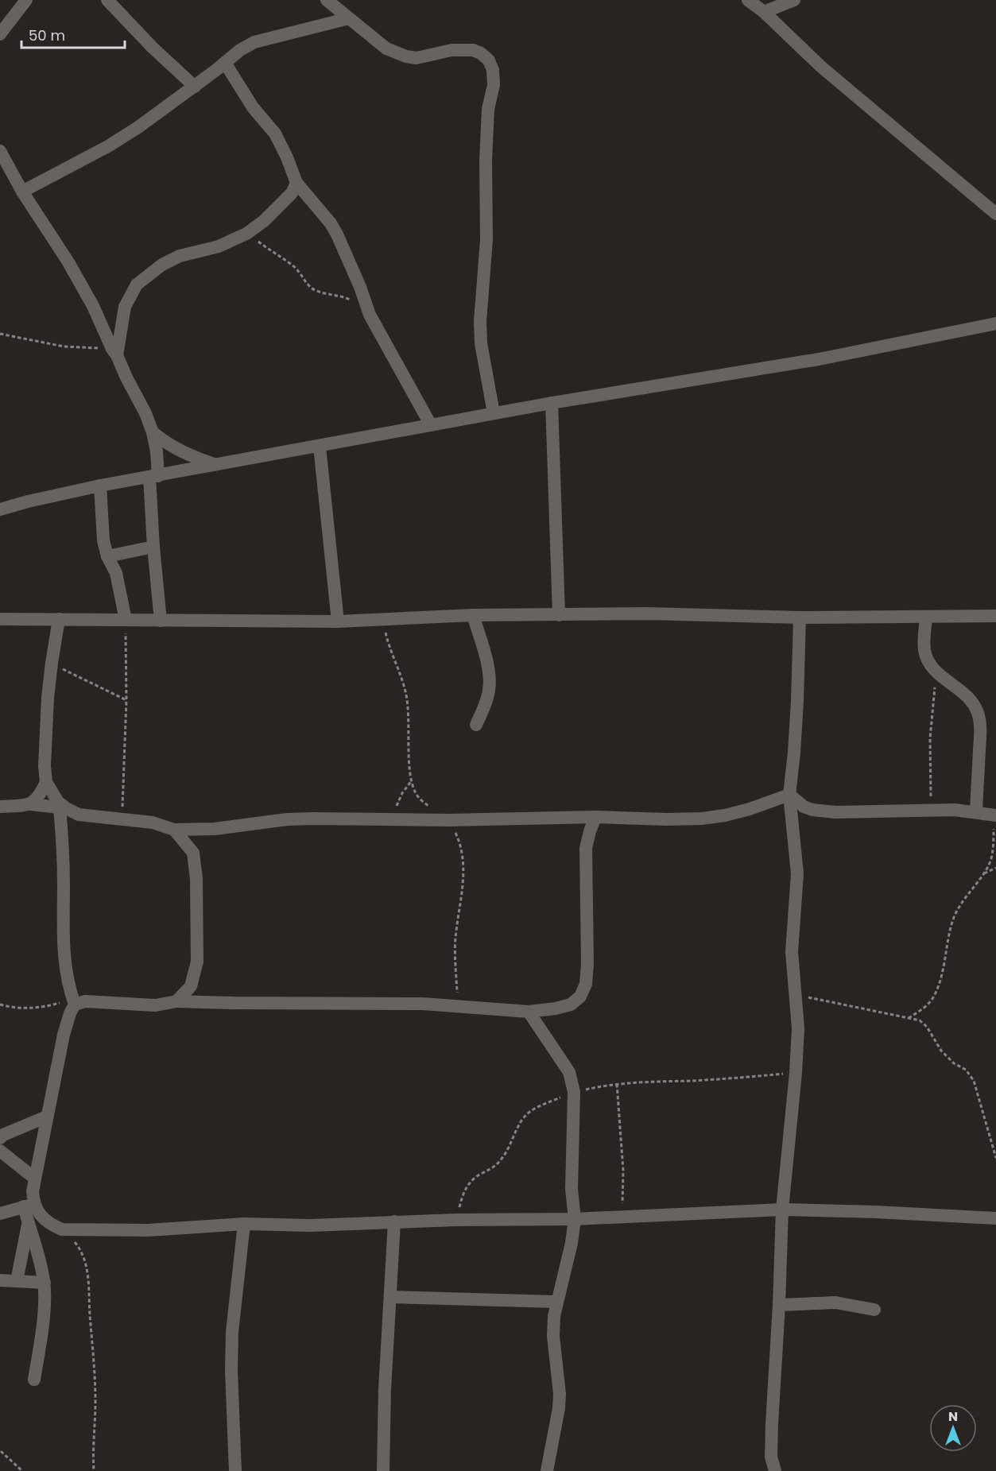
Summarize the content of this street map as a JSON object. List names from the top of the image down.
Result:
{
  "scale_bar": "50 m",
  "north": "top"
}
